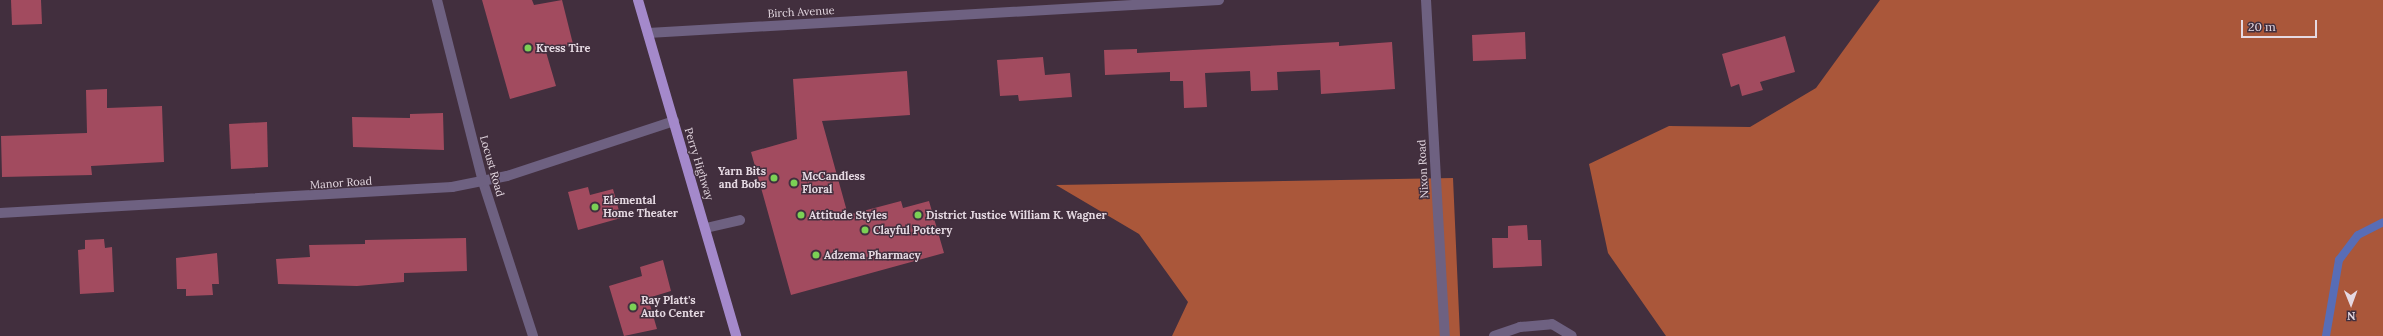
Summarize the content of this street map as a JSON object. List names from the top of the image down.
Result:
{
  "streets": {
    "main road": ["Perry Highway"],
    "street": [
      "Birch Avenue",
      "Locust Road",
      "Nixon Road",
      "Manor Road"
    ]
  },
  "crossings": [
    ["Birch Avenue", "Perry Highway"],
    ["Perry Highway", "Manor Road"],
    ["Locust Road", "Manor Road"]
  ],
  "places": [
    "Kress Tire",
    "Yarn Bits and Bobs",
    "McCandless Floral",
    "Elemental Home Theater",
    "Attitude Styles",
    "District Justice William K. Wagner",
    "Clayful Pottery",
    "Adzema Pharmacy",
    "Ray Platt's Auto Center"
  ],
  "scale_bar": "20 m",
  "north": "bottom"
}
